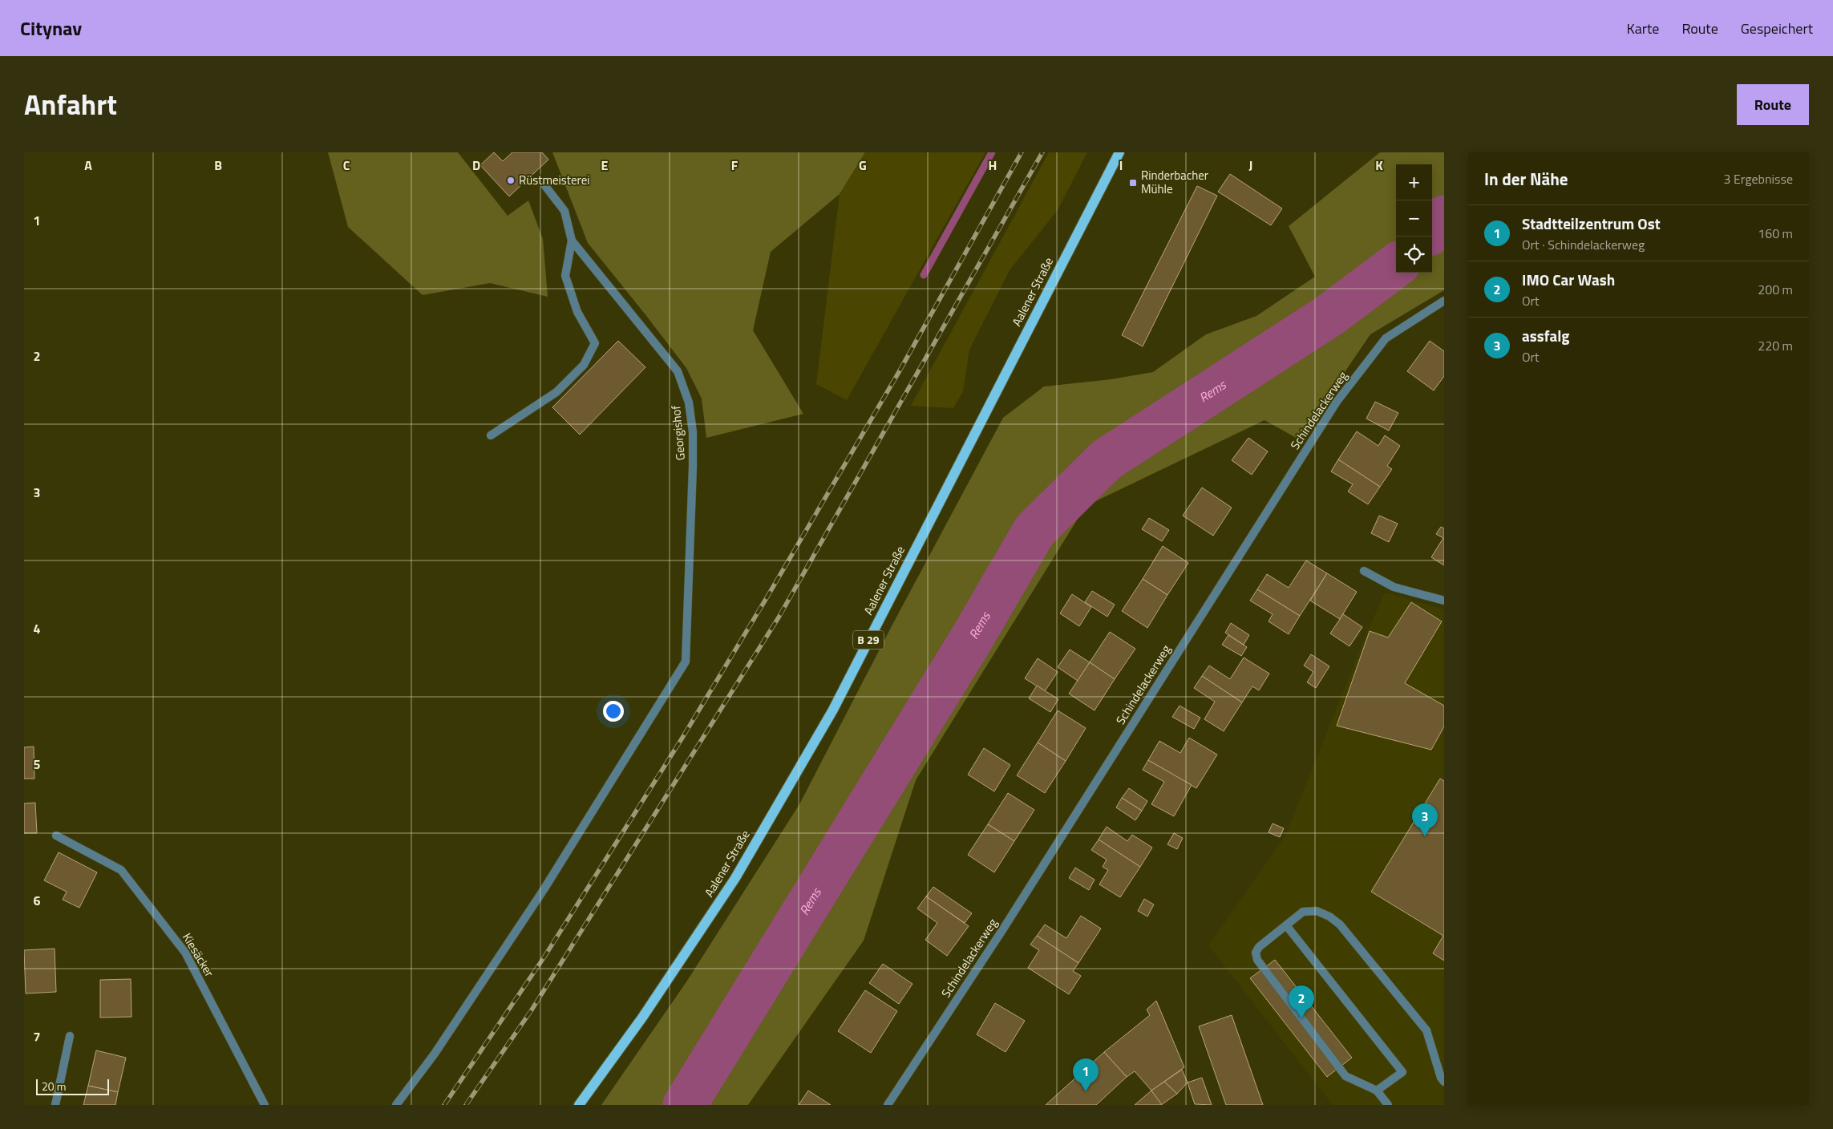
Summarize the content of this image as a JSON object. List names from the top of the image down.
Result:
{
  "streets": {
    "main road": ["Aalener Straße", "B 29"],
    "street": ["Schindelackerweg", "Georgishof", "Kiesäcker"]
  },
  "water": ["Rems"],
  "places": {
    "other": ["Rüstmeisterei"],
    "transit": ["Rinderbacher Mühle"]
  },
  "scale_bar": "20 m",
  "page": {
    "header": "Citynav",
    "nav": ["Karte", "Route", "Gespeichert"],
    "title": "Anfahrt",
    "buttons": "Route",
    "heading": ["In der Nähe", "3 Ergebnisse"],
    "map_buttons": ["+", "−"],
    "list": [
      {
        "mark": "1",
        "name": "Stadtteilzentrum Ost",
        "note": "Ort · Schindelackerweg",
        "value": "160 m"
      },
      {
        "mark": "2",
        "name": "IMO Car Wash",
        "note": "Ort",
        "value": "200 m"
      },
      {
        "mark": "3",
        "name": "assfalg",
        "note": "Ort",
        "value": "220 m"
      }
    ],
    "pins": ["3", "2", "1"],
    "scale": "20 m"
  },
  "grid": {
    "columns": [
      "A",
      "B",
      "C",
      "D",
      "E",
      "F",
      "G",
      "H",
      "I",
      "J",
      "K"
    ],
    "rows": [
      "1",
      "2",
      "3",
      "4",
      "5",
      "6",
      "7"
    ]
  }
}
